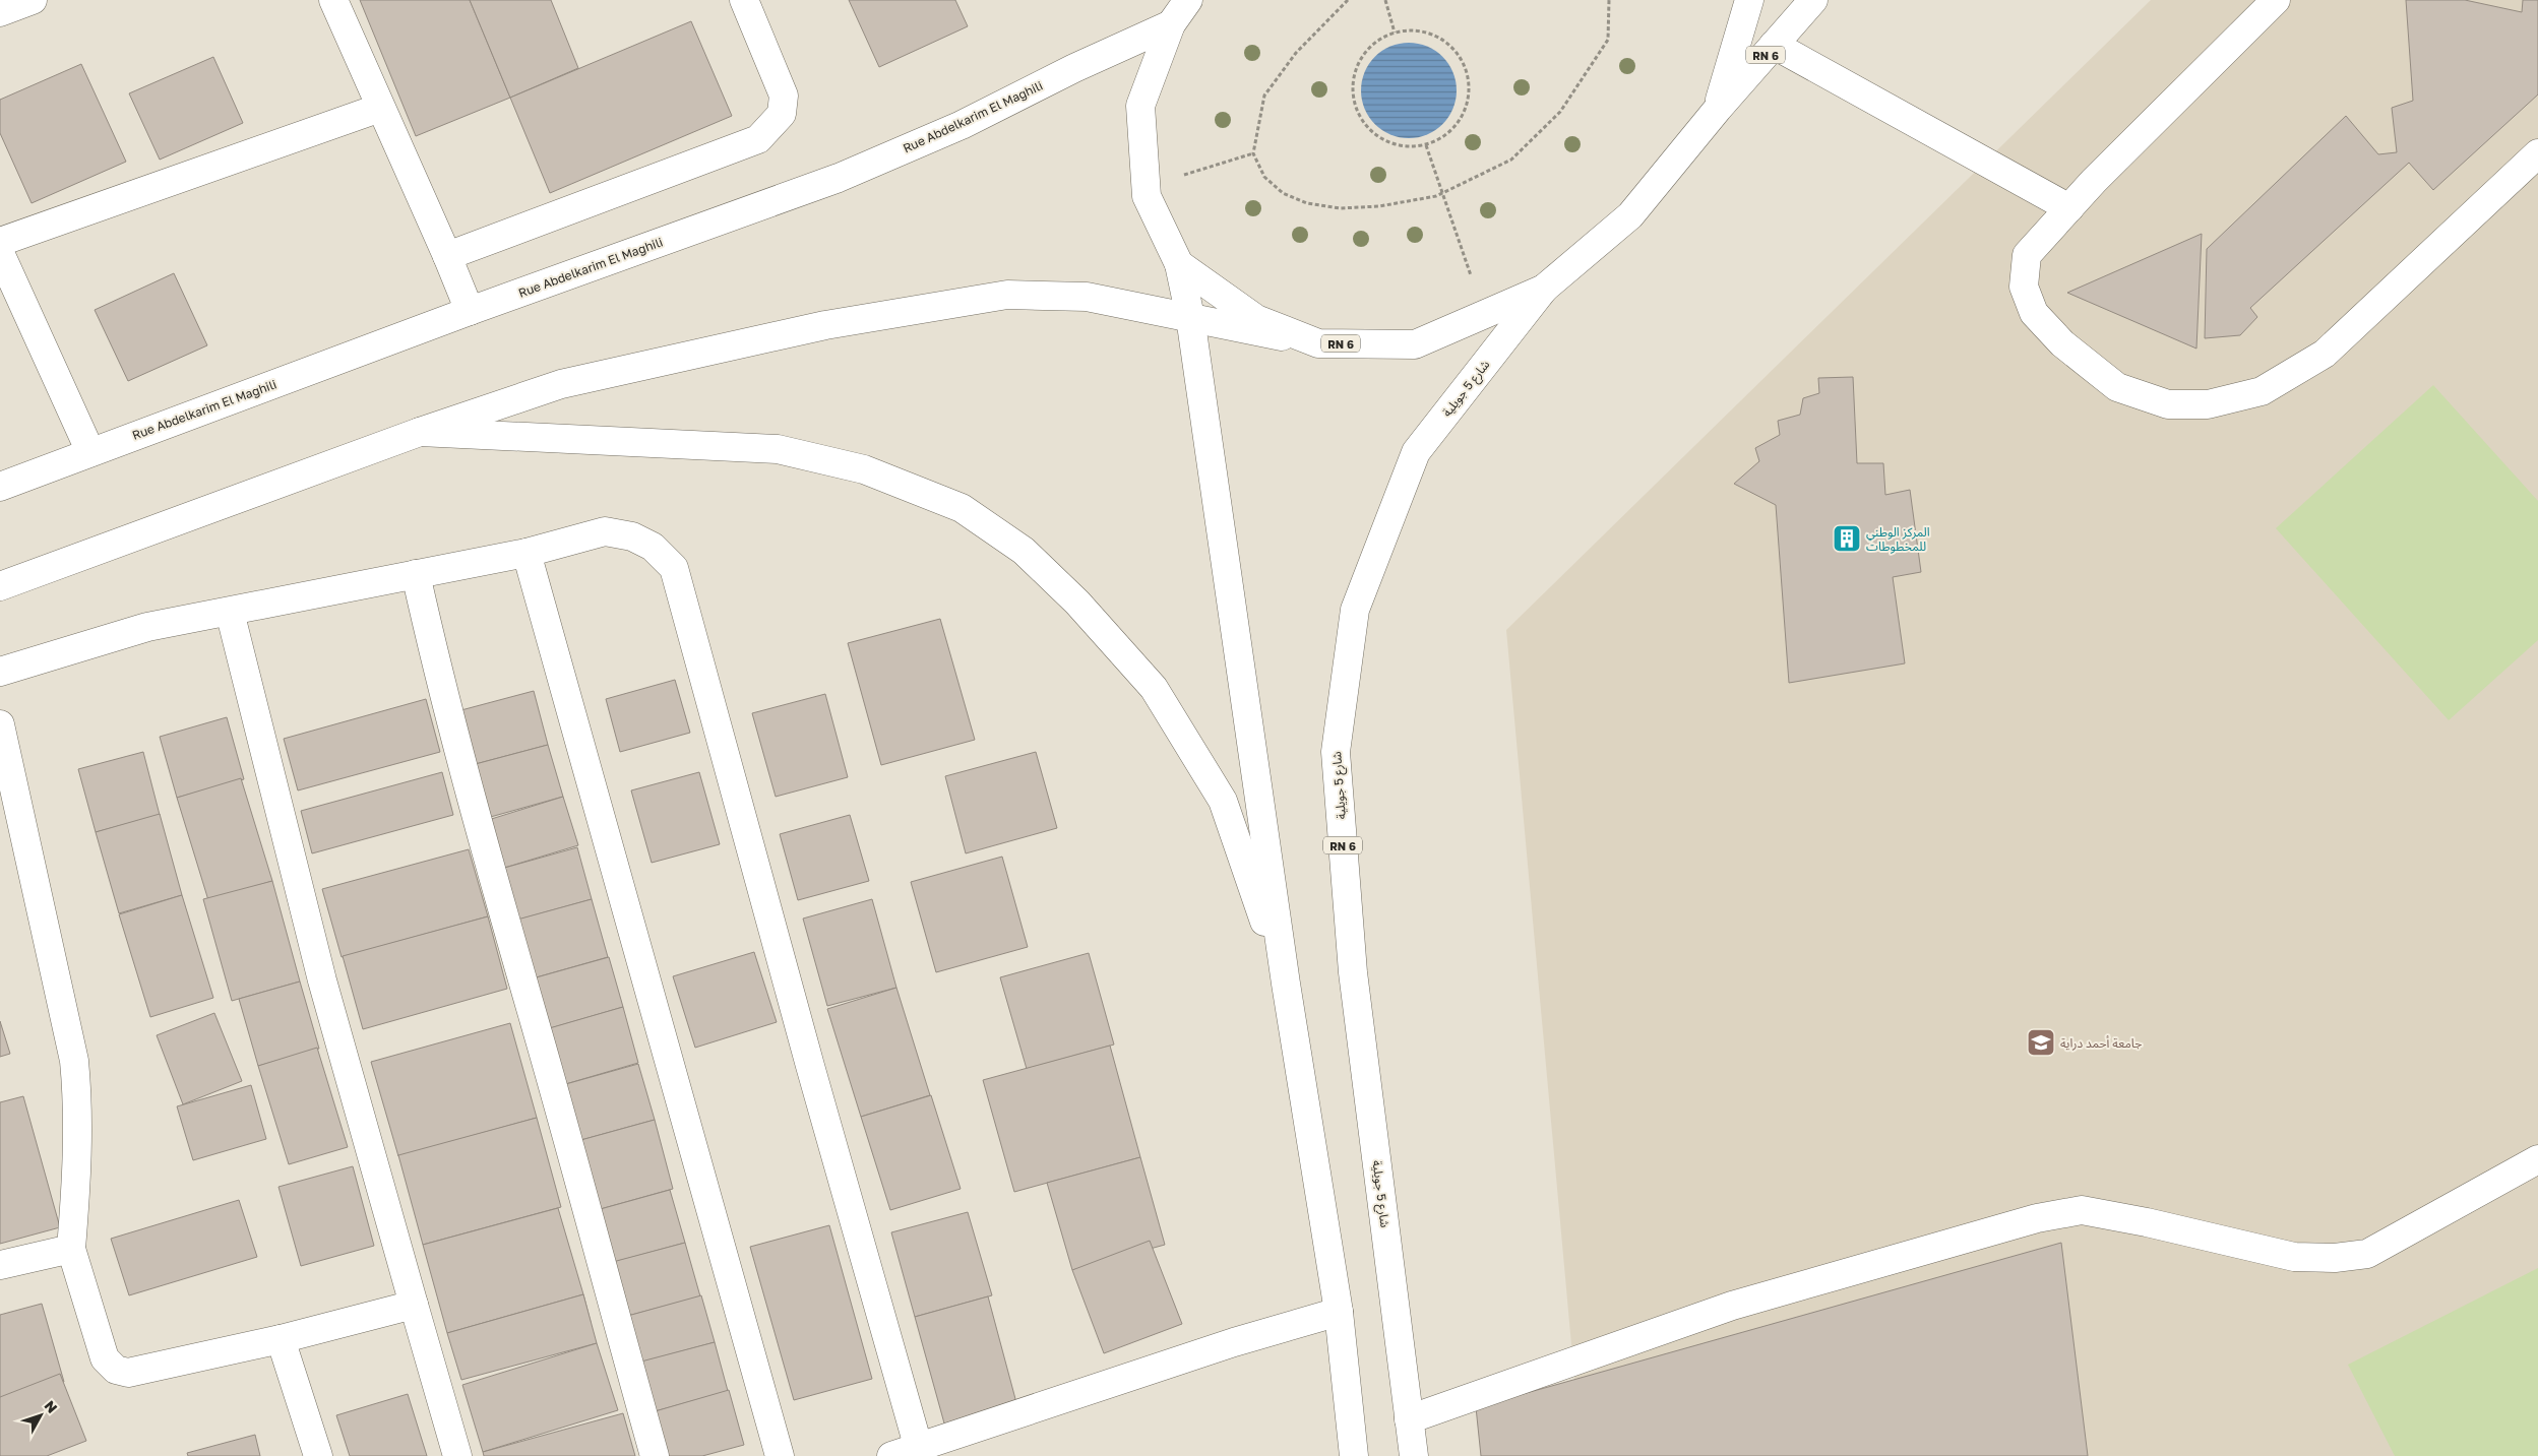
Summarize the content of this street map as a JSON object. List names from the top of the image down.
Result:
{
  "streets": {
    "street": ["RN 6", "Rue Abdelkarim El Maghili", "شارع 5 جويلية"]
  },
  "crossings": [
    ["RN 6", "Rue Abdelkarim El Maghili"],
    ["RN 6", "شارع 5 جويلية"]
  ],
  "places": {
    "building": ["المركز الوطني للمخطوطات"],
    "school or university": ["جامعة أحمد دراية"]
  },
  "north": "top right"
}
